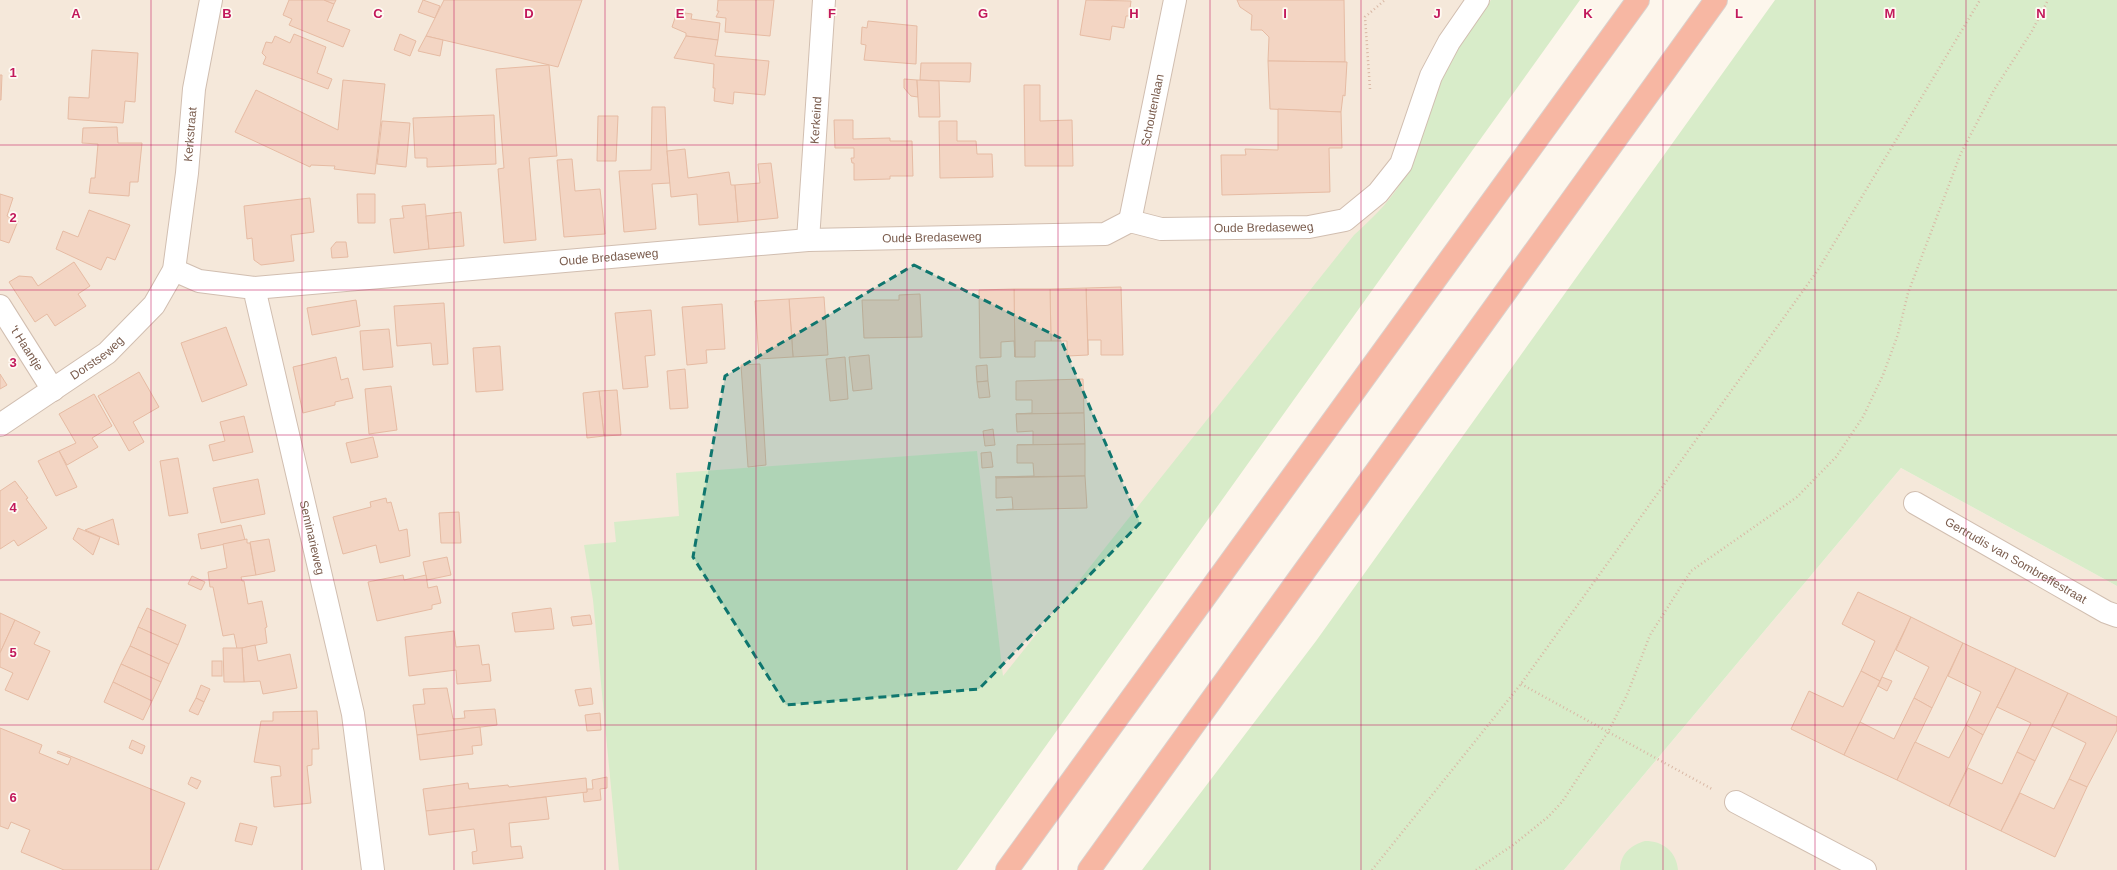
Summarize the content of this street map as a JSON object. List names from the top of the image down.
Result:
{
  "streets": {
    "street": [
      "Schoutenlaan",
      "Kerkeind",
      "Kerkstraat",
      "Oude Bredaseweg",
      "'t Haantje",
      "Dorstseweg",
      "Seminarieweg",
      "Gertrudis van Sombreffestraat"
    ]
  },
  "crossings": [
    ["Schoutenlaan", "Oude Bredaseweg"],
    ["Kerkeind", "Oude Bredaseweg"],
    ["Kerkstraat", "Dorstseweg"],
    ["Oude Bredaseweg", "Seminarieweg"],
    ["'t Haantje", "Dorstseweg"]
  ],
  "grid": {
    "columns": [
      "A",
      "B",
      "C",
      "D",
      "E",
      "F",
      "G",
      "H",
      "I",
      "J",
      "K",
      "L",
      "M",
      "N"
    ],
    "rows": [
      "1",
      "2",
      "3",
      "4",
      "5",
      "6"
    ]
  }
}
